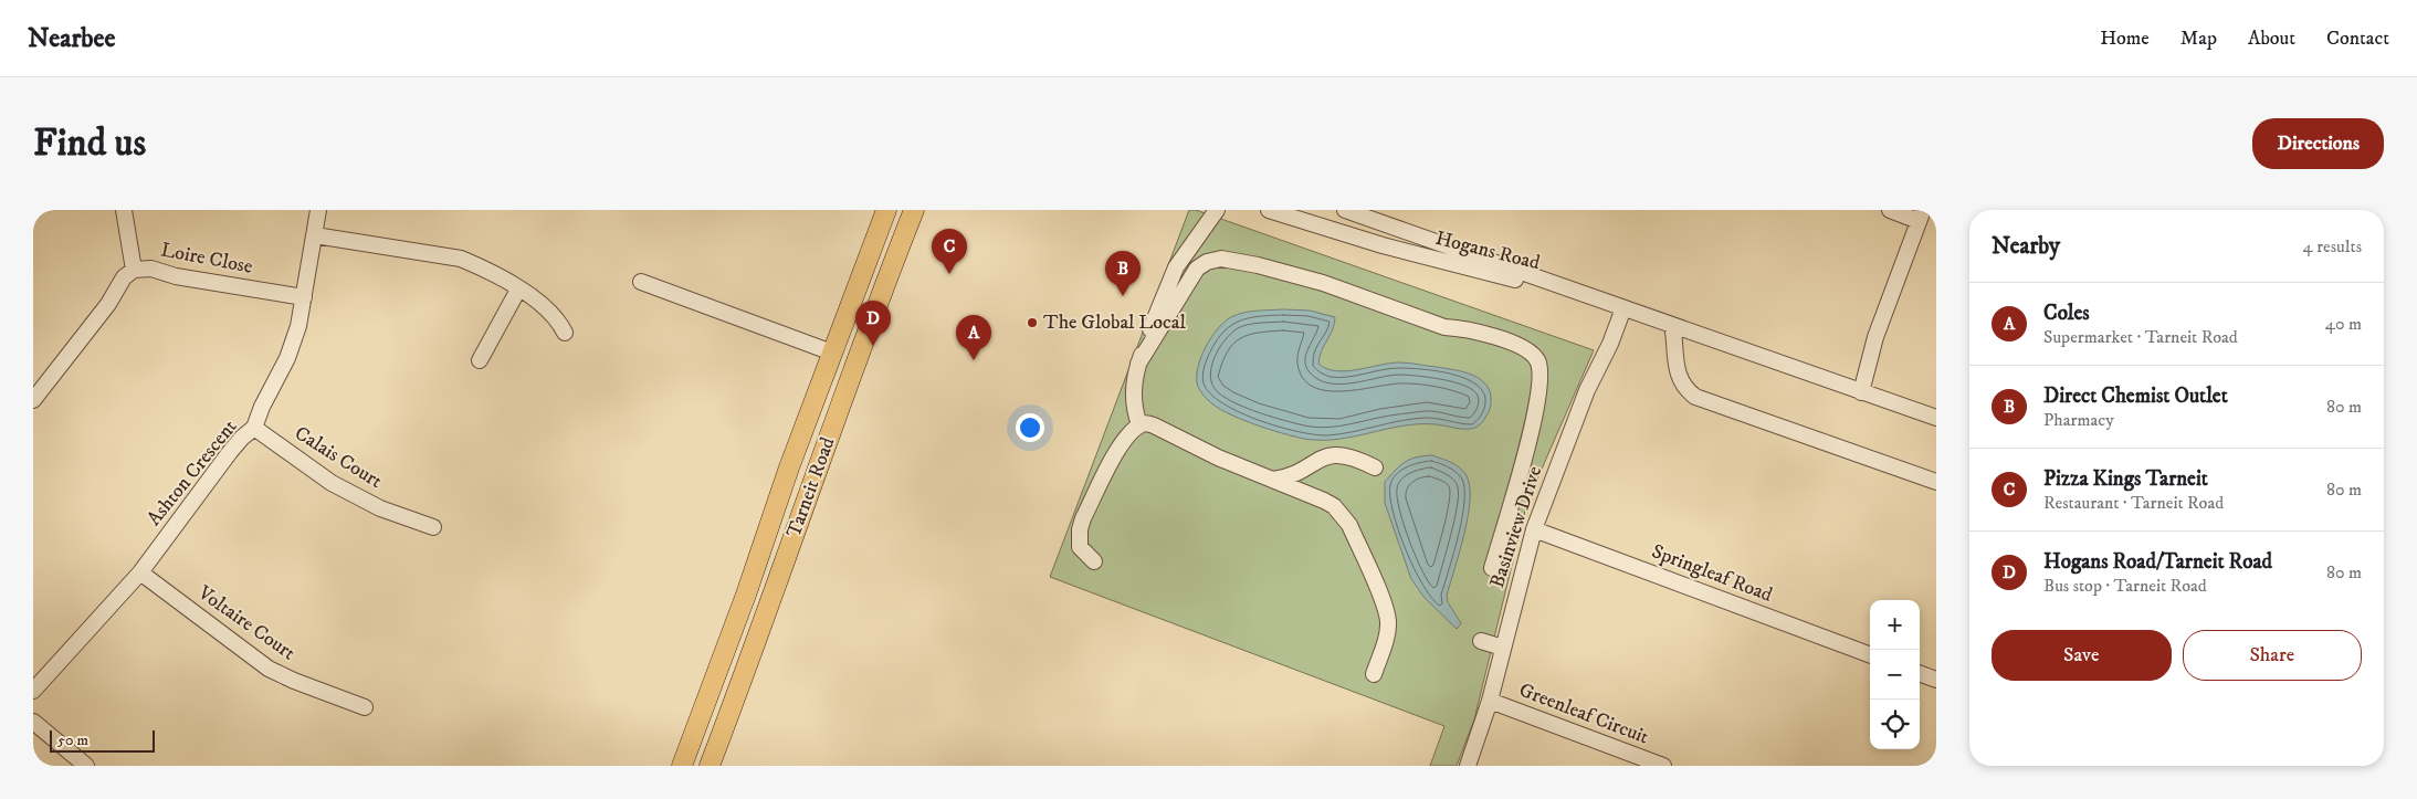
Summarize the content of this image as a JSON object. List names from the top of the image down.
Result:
{
  "streets": {
    "main road": ["Tarneit Road"],
    "street": [
      "Hogans Road",
      "Loire Close",
      "Calais Court",
      "Ashton Crescent",
      "Basinview Drive",
      "Springleaf Road",
      "Voltaire Court",
      "Greenleaf Circuit"
    ]
  },
  "crossings": [
    ["Hogans Road", "Basinview Drive"],
    ["Loire Close", "Ashton Crescent"],
    ["Calais Court", "Ashton Crescent"],
    ["Ashton Crescent", "Voltaire Court"],
    ["Basinview Drive", "Springleaf Road"],
    ["Basinview Drive", "Greenleaf Circuit"]
  ],
  "places": ["The Global Local"],
  "scale_bar": "50 m",
  "page": {
    "header": "Nearbee",
    "nav": [
      "Home",
      "Map",
      "About",
      "Contact"
    ],
    "buttons": [
      "Directions",
      ["Save", "Share"]
    ],
    "title": "Find us",
    "heading": ["Nearby", "4 results"],
    "pins": [
      "C",
      "B",
      "D",
      "A"
    ],
    "list": [
      {
        "mark": "A",
        "name": "Coles",
        "note": "Supermarket · Tarneit Road",
        "value": "40 m"
      },
      {
        "mark": "B",
        "name": "Direct Chemist Outlet",
        "note": "Pharmacy",
        "value": "80 m"
      },
      {
        "mark": "C",
        "name": "Pizza Kings Tarneit",
        "note": "Restaurant · Tarneit Road",
        "value": "80 m"
      },
      {
        "mark": "D",
        "name": "Hogans Road/Tarneit Road",
        "note": "Bus stop · Tarneit Road",
        "value": "80 m"
      }
    ],
    "map_buttons": ["+", "−"],
    "scale": "50 m"
  }
}
